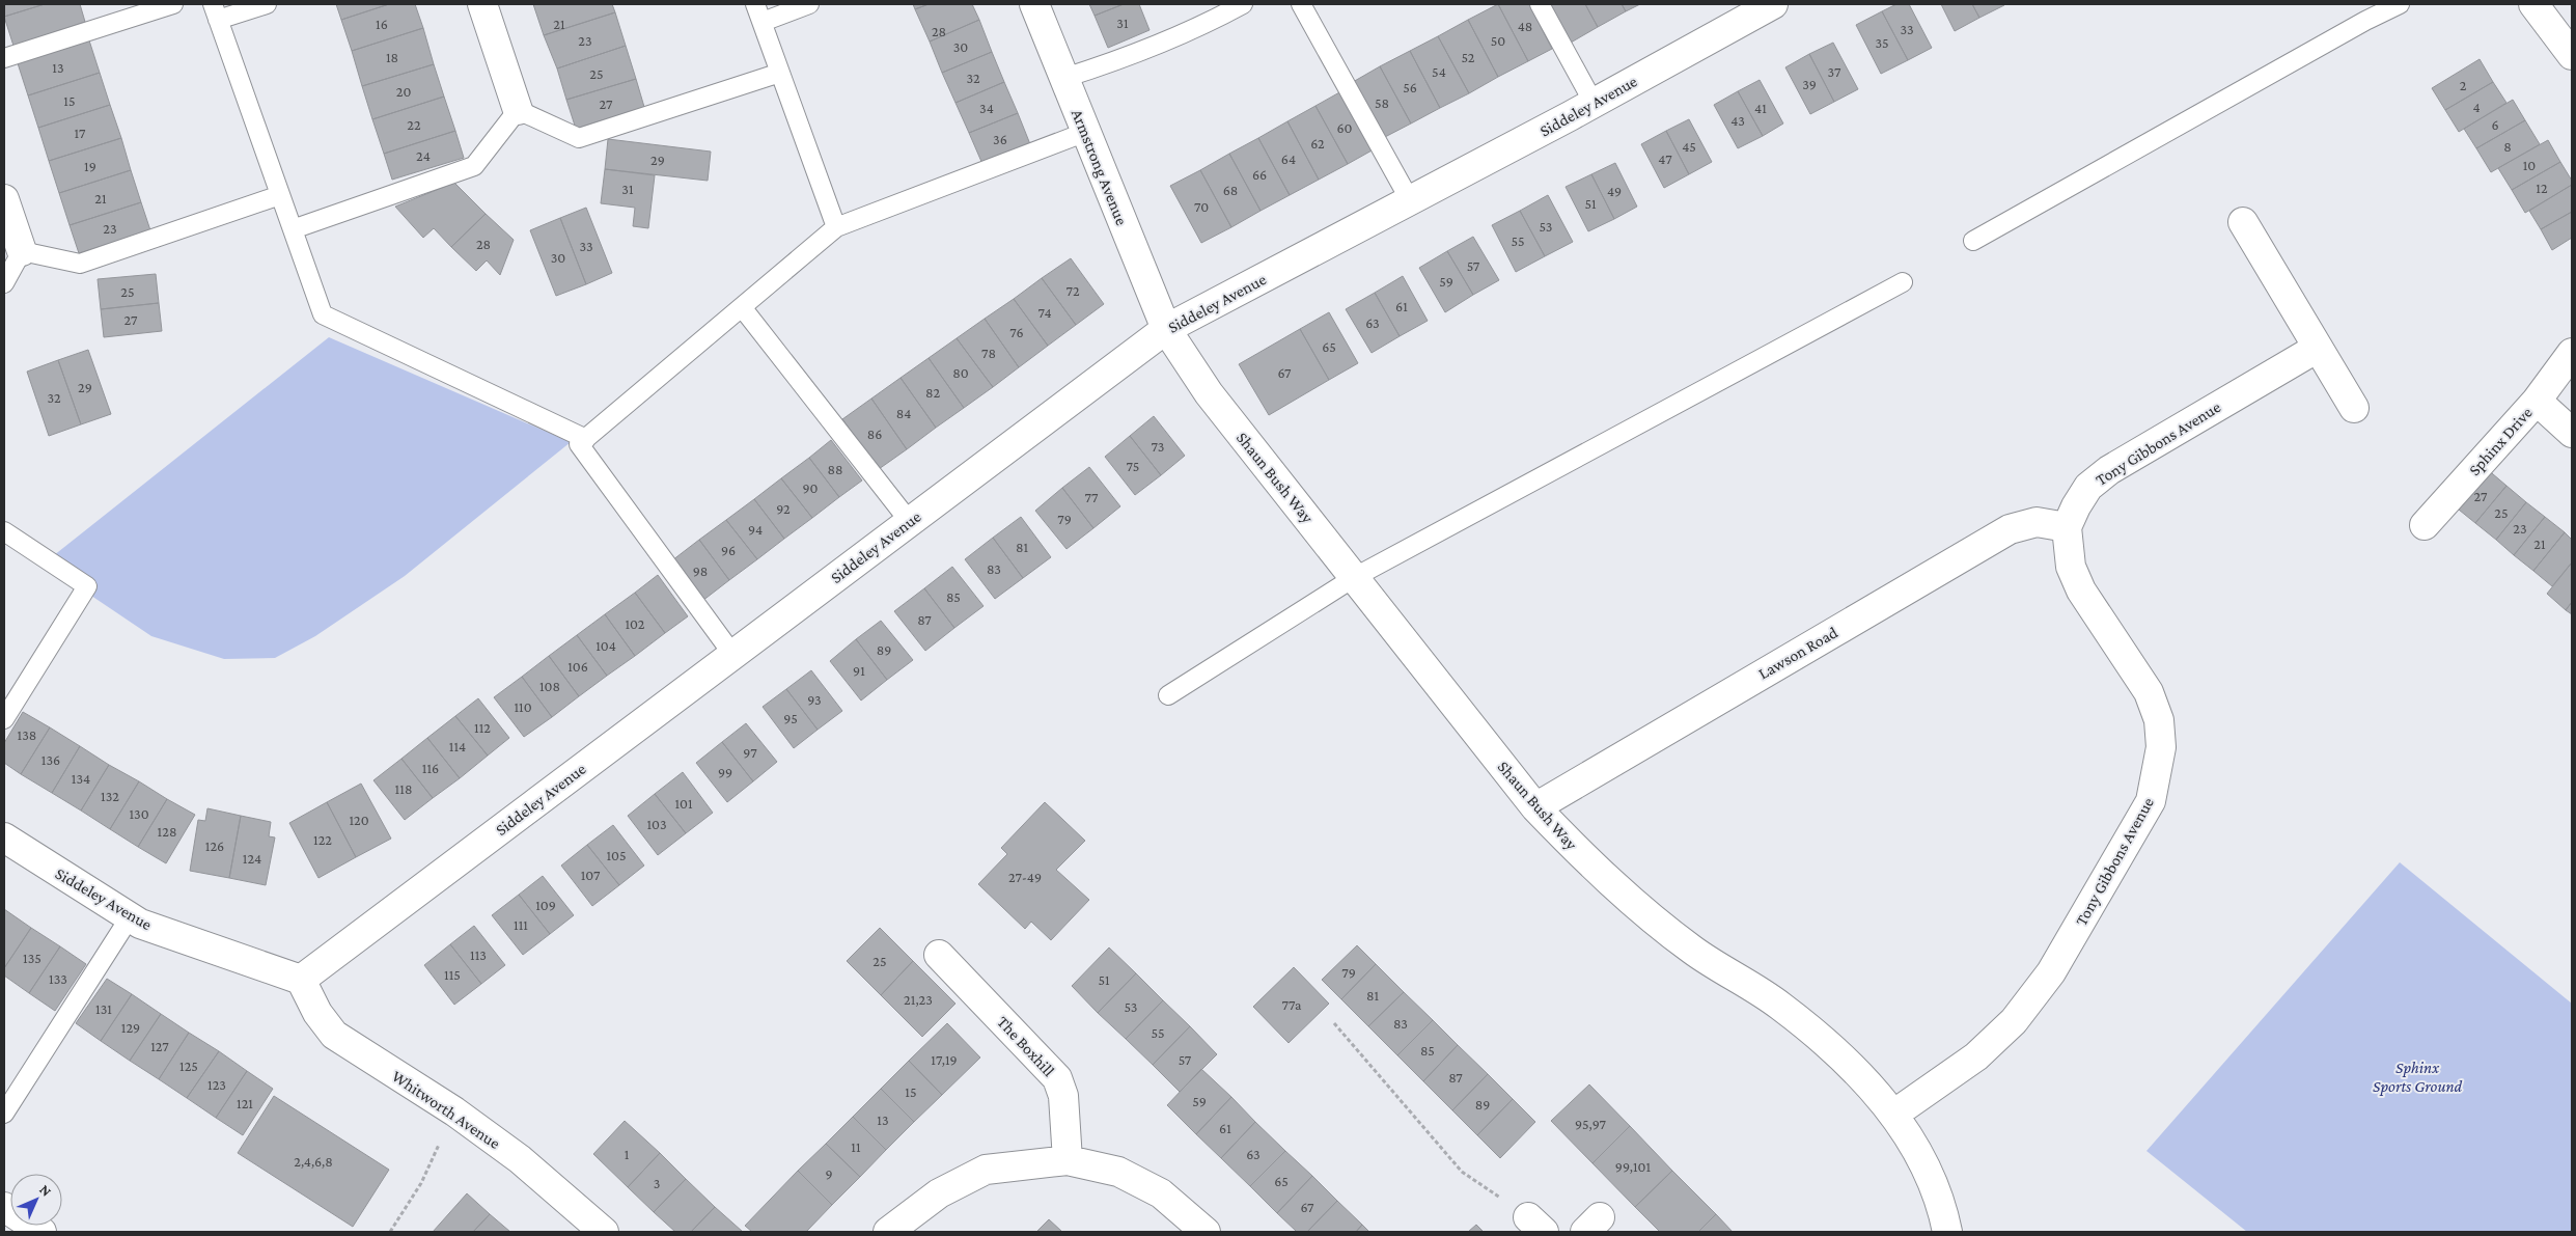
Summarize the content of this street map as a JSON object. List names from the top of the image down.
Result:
{
  "streets": {
    "street": [
      "Siddeley Avenue",
      "Armstrong Avenue",
      "Sphinx Drive",
      "Tony Gibbons Avenue",
      "Shaun Bush Way",
      "Lawson Road",
      "The Boxhill",
      "Whitworth Avenue"
    ]
  },
  "crossings": [
    ["Siddeley Avenue", "Armstrong Avenue"],
    ["Siddeley Avenue", "Shaun Bush Way"],
    ["Siddeley Avenue", "Whitworth Avenue"],
    ["Armstrong Avenue", "Shaun Bush Way"],
    ["Tony Gibbons Avenue", "Shaun Bush Way"],
    ["Tony Gibbons Avenue", "Lawson Road"],
    ["Shaun Bush Way", "Lawson Road"]
  ],
  "parks": ["Sphinx Sports Ground"],
  "house_numbers": [
    "31",
    "16",
    "21",
    "48",
    "33",
    "28",
    "23",
    "50",
    "35",
    "30",
    "18",
    "52",
    "13",
    "54",
    "37",
    "25",
    "32",
    "39",
    "2",
    "56",
    "20",
    "15",
    "58",
    "27",
    "4",
    "34",
    "41",
    "43",
    "22",
    "6",
    "60",
    "17",
    "36",
    "62",
    "45",
    "8",
    "24",
    "64",
    "47",
    "29",
    "10",
    "19",
    "66",
    "12",
    "31",
    "68",
    "49",
    "21",
    "51",
    "70",
    "53",
    "23",
    "55",
    "28",
    "33",
    "30",
    "57",
    "59",
    "72",
    "25",
    "61",
    "74",
    "27",
    "63",
    "76",
    "65",
    "78",
    "80",
    "67",
    "29",
    "82",
    "32",
    "84",
    "86",
    "73",
    "75",
    "88",
    "90",
    "27",
    "77",
    "92",
    "25",
    "79",
    "23",
    "94",
    "21",
    "81",
    "96",
    "83",
    "98",
    "85",
    "87",
    "102",
    "104",
    "89",
    "106",
    "91",
    "108",
    "93",
    "110",
    "95",
    "112",
    "138",
    "114",
    "97",
    "136",
    "116",
    "99",
    "134",
    "118",
    "132",
    "101",
    "130",
    "120",
    "103",
    "128",
    "122",
    "126",
    "105",
    "124",
    "107",
    "27-49",
    "109",
    "111",
    "113",
    "135",
    "25",
    "79",
    "115",
    "133",
    "51",
    "81",
    "21,23",
    "77a",
    "53",
    "131",
    "83",
    "129",
    "55",
    "127",
    "85",
    "17,19",
    "57",
    "125",
    "87",
    "123",
    "15",
    "59",
    "121",
    "89",
    "13",
    "95,97",
    "61",
    "11",
    "1",
    "63",
    "2,4,6,8",
    "99,101",
    "9",
    "65",
    "3",
    "67"
  ],
  "north": "top right"
}
